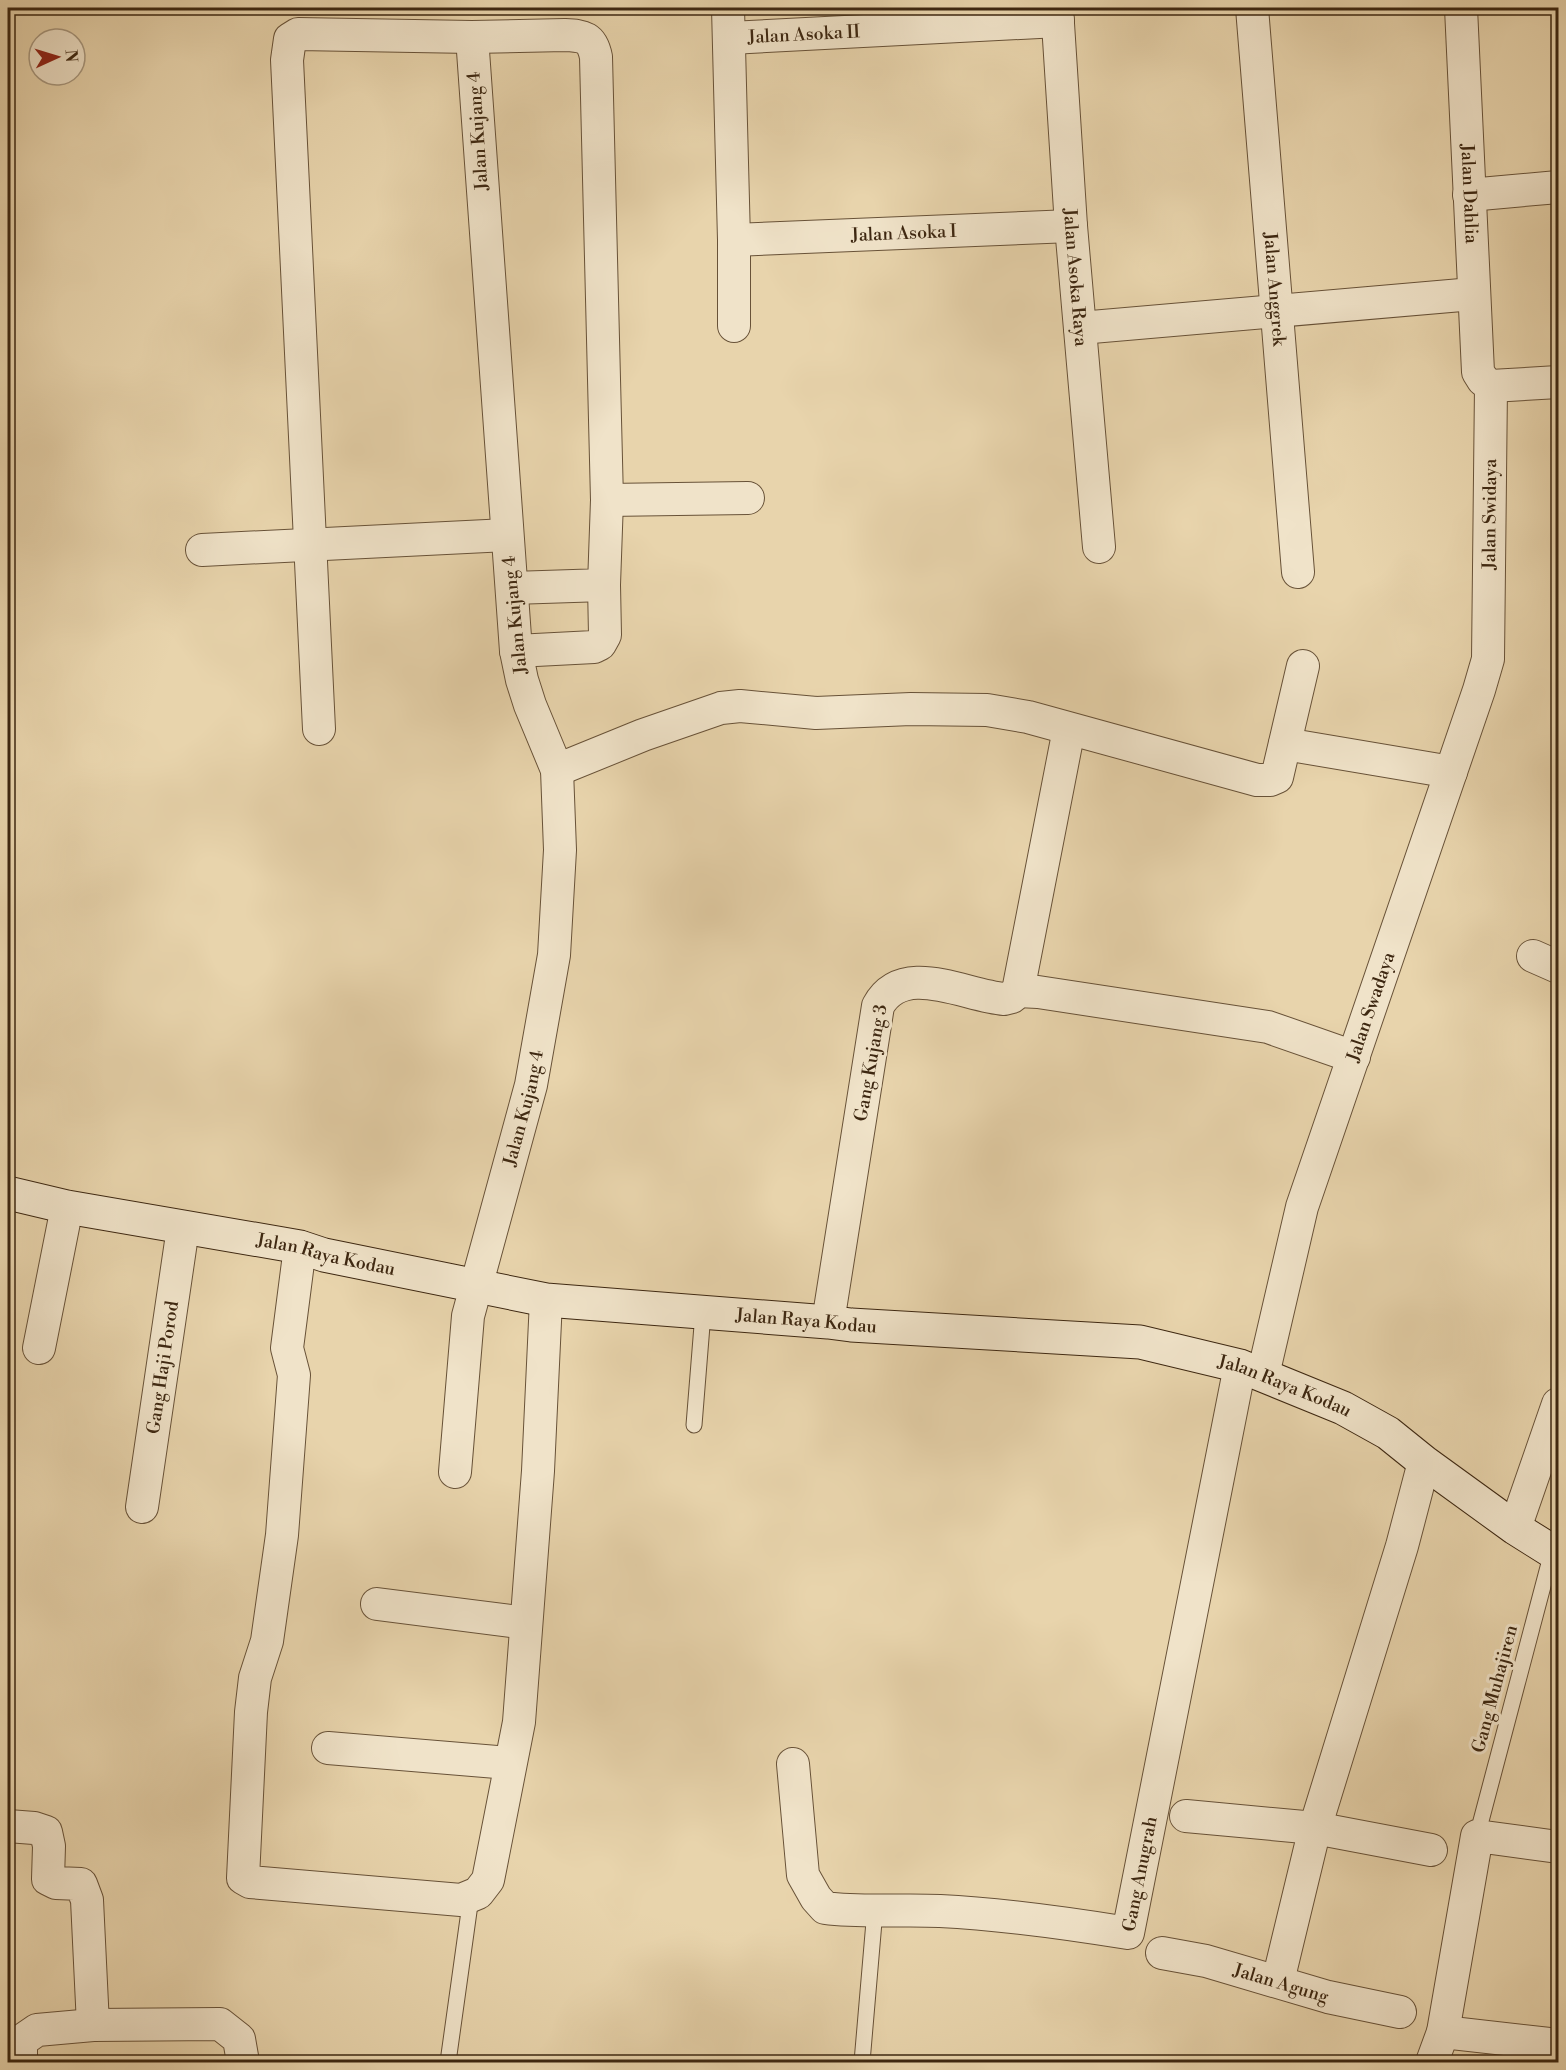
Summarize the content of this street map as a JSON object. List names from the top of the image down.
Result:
{
  "streets": {
    "street": [
      "Jalan Asoka II",
      "Jalan Kujang 4",
      "Jalan Dahlia",
      "Jalan Asoka I",
      "Jalan Asoka Raya",
      "Jalan Anggrek",
      "Jalan Swidaya",
      "Jalan Swadaya",
      "Gang Kujang 3",
      "Jalan Raya Kodau",
      "Gang Haji Porod",
      "Gang Anugrah",
      "Jalan Agung"
    ],
    "lane": ["Gang Muhajiren"]
  },
  "crossings": [
    ["Jalan Asoka II", "Jalan Asoka Raya"],
    ["Jalan Kujang 4", "Jalan Raya Kodau"],
    ["Jalan Dahlia", "Jalan Swidaya"],
    ["Jalan Asoka I", "Jalan Asoka Raya"],
    ["Jalan Swidaya", "Jalan Swadaya"],
    ["Jalan Swadaya", "Gang Kujang 3"],
    ["Jalan Swadaya", "Jalan Raya Kodau"],
    ["Jalan Swadaya", "Gang Anugrah"],
    ["Gang Kujang 3", "Jalan Raya Kodau"],
    ["Jalan Raya Kodau", "Gang Haji Porod"],
    ["Jalan Raya Kodau", "Gang Muhajiren"],
    ["Jalan Raya Kodau", "Gang Anugrah"]
  ],
  "north": "right"
}
